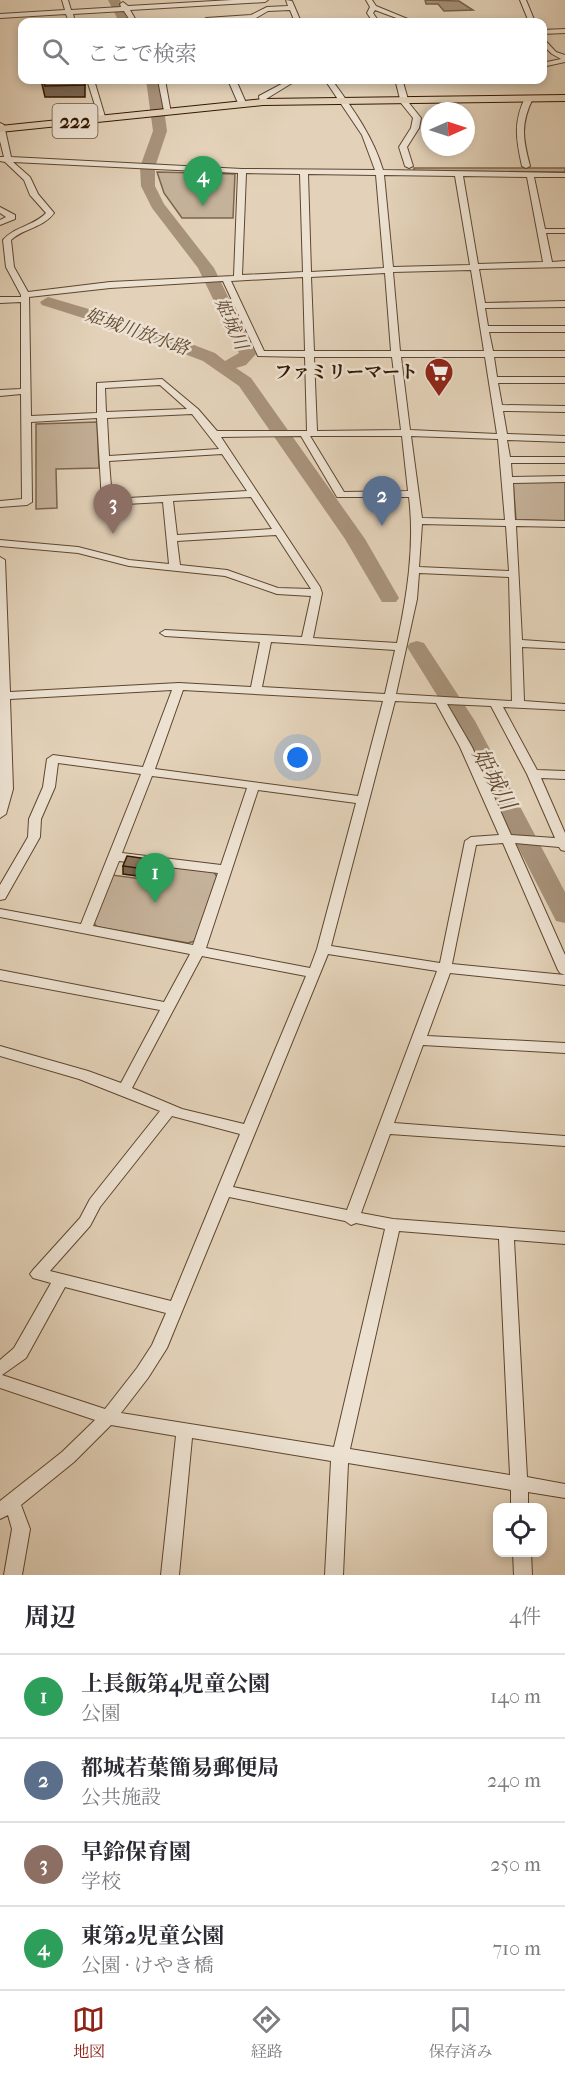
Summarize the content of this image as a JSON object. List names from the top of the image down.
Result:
{
  "streets": {
    "highway": ["222"]
  },
  "water": ["姫城川", "姫城川放水路"],
  "places": {
    "supermarket": ["ファミリーマート"]
  },
  "north": "right",
  "page": {
    "search": "ここで検索",
    "pins": [
      "4",
      "2",
      "3",
      "1"
    ],
    "heading": ["周辺", "4件"],
    "list": [
      {
        "mark": "1",
        "name": "上長飯第4児童公園",
        "note": "公園",
        "value": "140 m"
      },
      {
        "mark": "2",
        "name": "都城若葉簡易郵便局",
        "note": "公共施設",
        "value": "240 m"
      },
      {
        "mark": "3",
        "name": "早鈴保育園",
        "note": "学校",
        "value": "250 m"
      },
      {
        "mark": "4",
        "name": "東第2児童公園",
        "note": "公園 · けやき橋",
        "value": "710 m"
      }
    ],
    "nav": ["地図", "経路", "保存済み"]
  }
}
